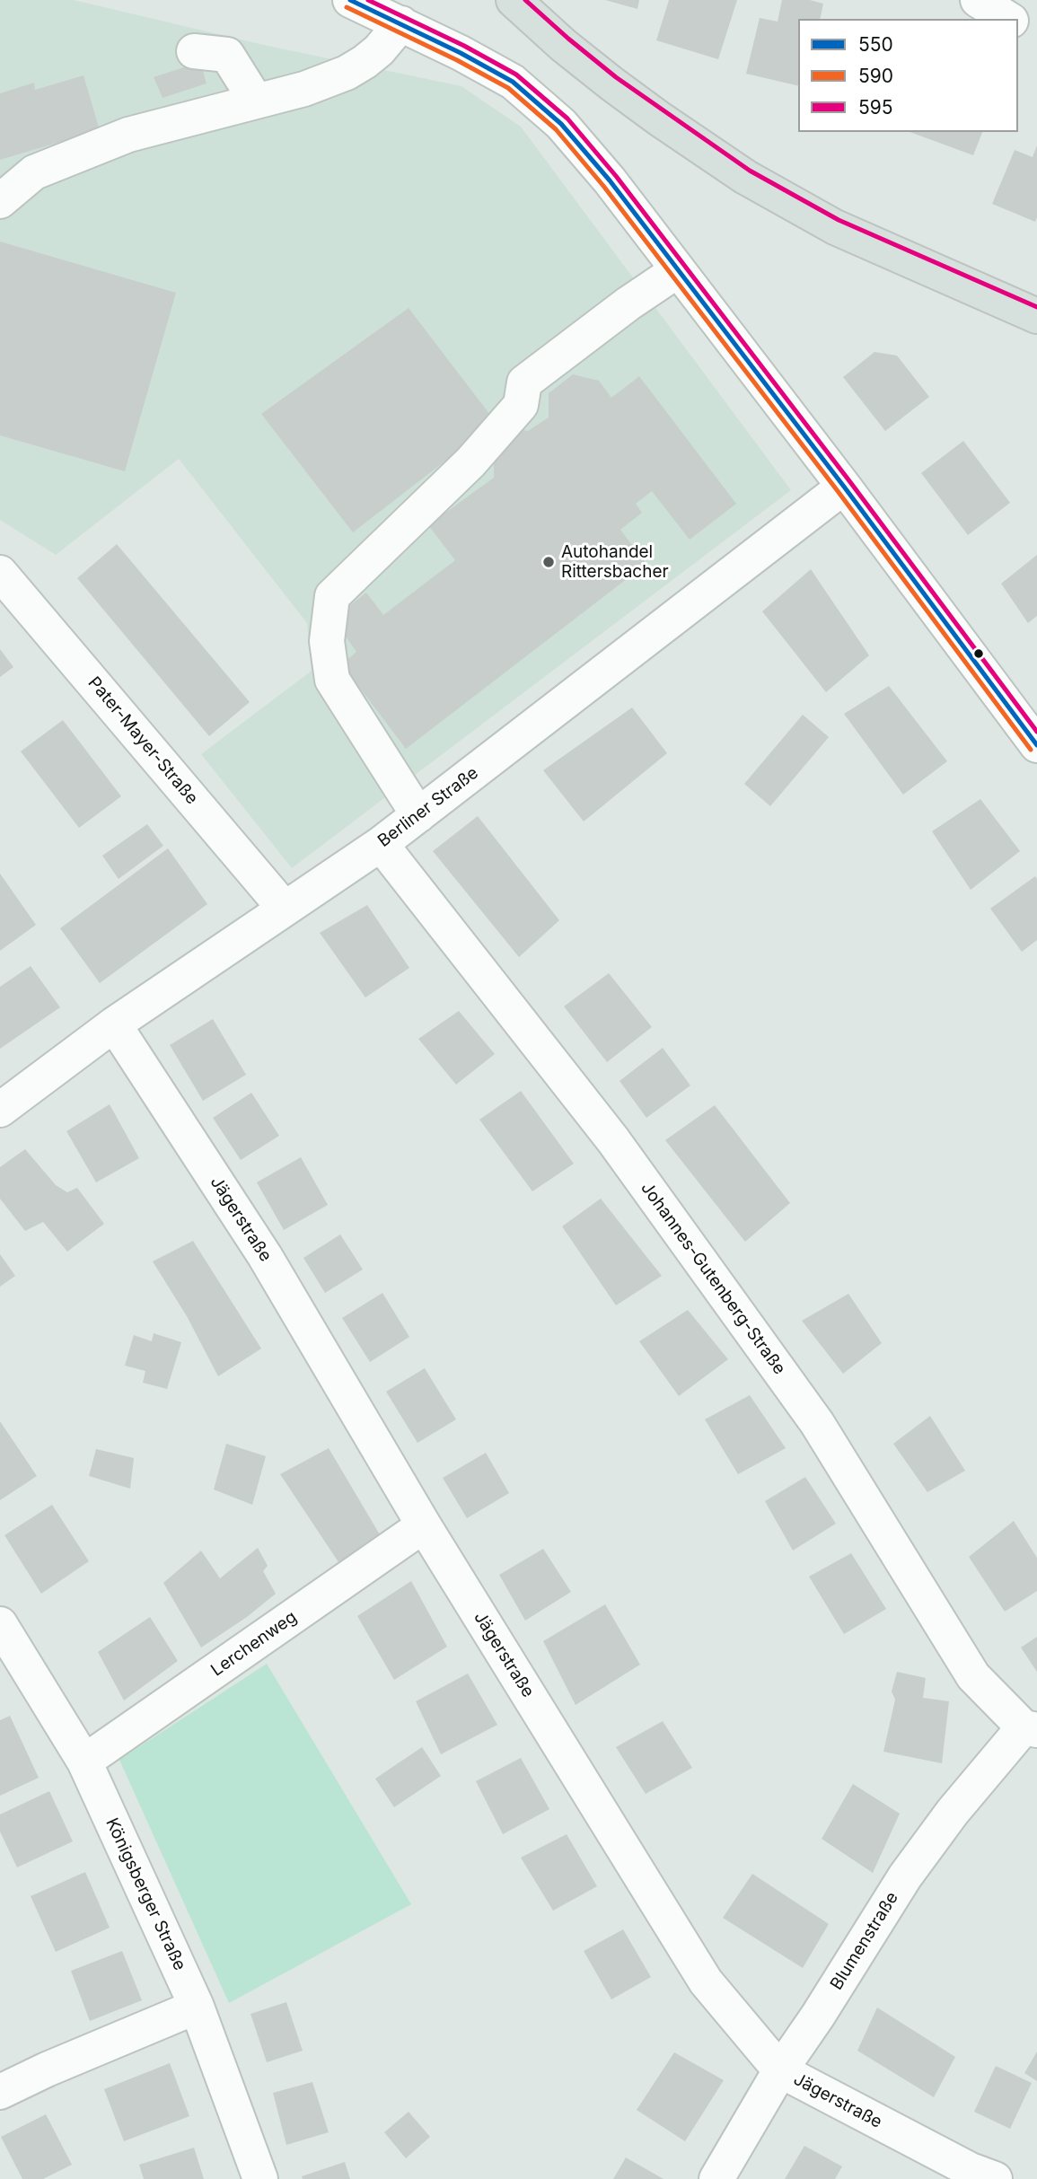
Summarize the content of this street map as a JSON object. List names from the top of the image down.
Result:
{
  "streets": {
    "street": [
      "Pater-Mayer-Straße",
      "Berliner Straße",
      "Jägerstraße",
      "Johannes-Gutenberg-Straße",
      "Lerchenweg",
      "Königsberger Straße",
      "Blumenstraße"
    ]
  },
  "crossings": [
    ["Pater-Mayer-Straße", "Berliner Straße"],
    ["Berliner Straße", "Jägerstraße"],
    ["Berliner Straße", "Johannes-Gutenberg-Straße"],
    ["Jägerstraße", "Lerchenweg"],
    ["Jägerstraße", "Blumenstraße"],
    ["Johannes-Gutenberg-Straße", "Blumenstraße"],
    ["Lerchenweg", "Königsberger Straße"]
  ],
  "places": ["Autohandel Rittersbacher"],
  "lines": ["transit line 550", "transit line 595", "transit line 590"],
  "legend": ["550", "590", "595"]
}
